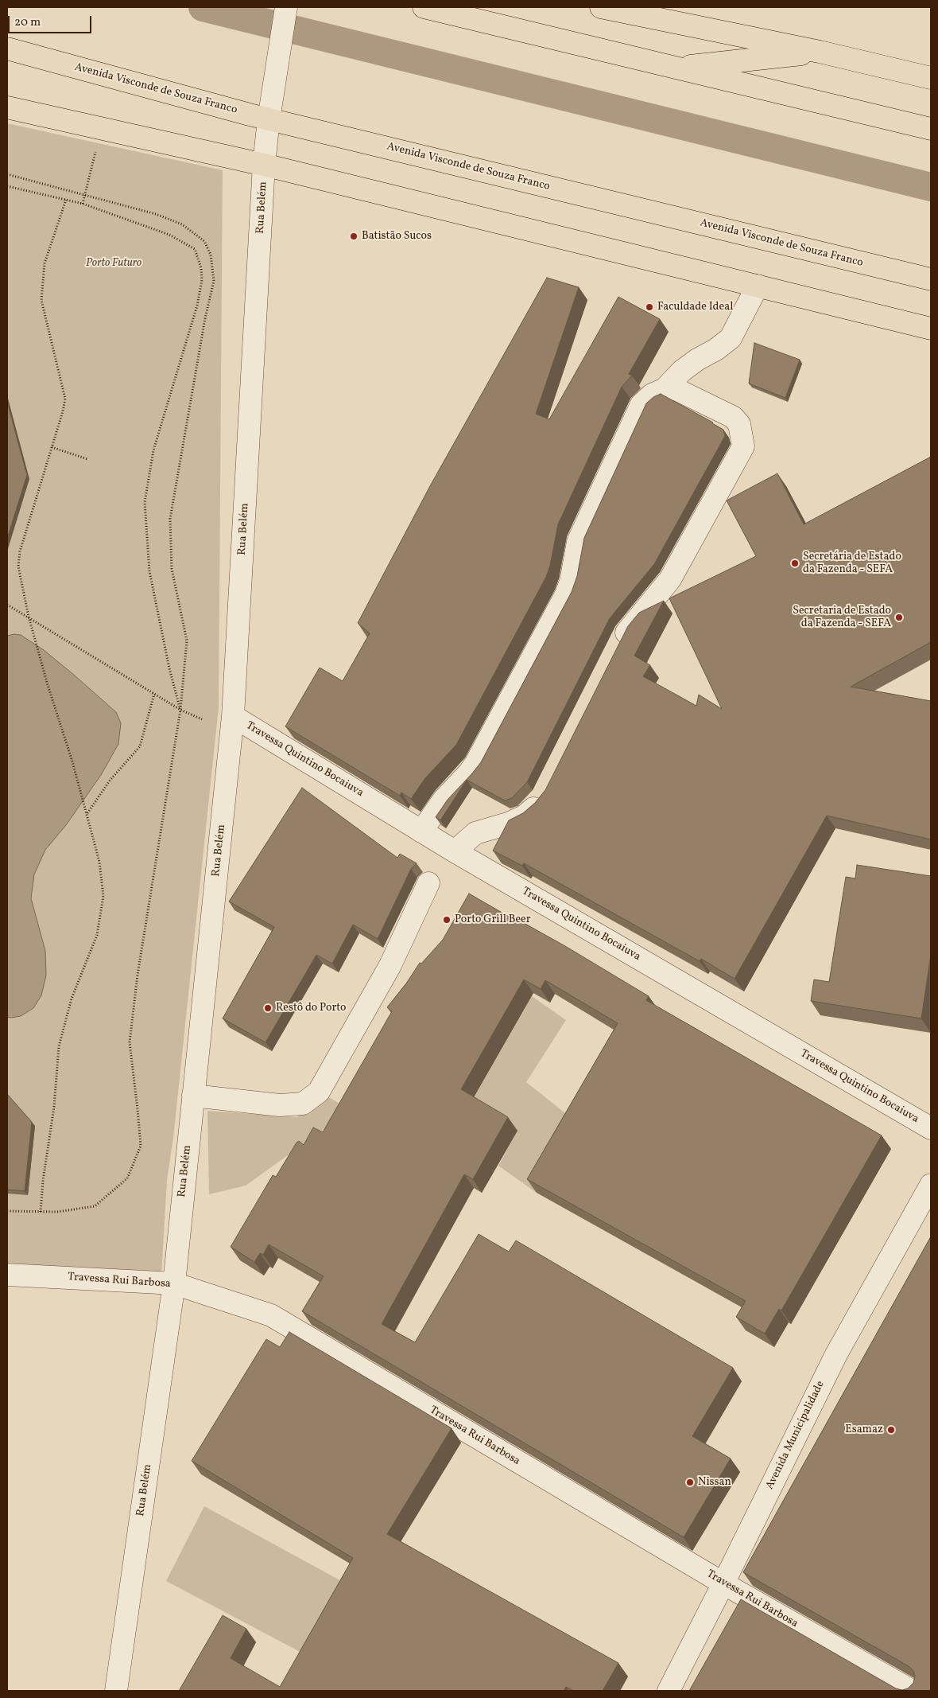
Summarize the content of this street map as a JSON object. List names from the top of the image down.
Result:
{
  "streets": {
    "main road": ["Avenida Visconde de Souza Franco"],
    "street": [
      "Rua Belém",
      "Travessa Quintino Bocaiuva",
      "Travessa Rui Barbosa",
      "Avenida Municipalidade"
    ]
  },
  "crossings": [
    ["Avenida Visconde de Souza Franco", "Rua Belém"],
    ["Rua Belém", "Travessa Quintino Bocaiuva"],
    ["Rua Belém", "Travessa Rui Barbosa"],
    ["Travessa Rui Barbosa", "Avenida Municipalidade"]
  ],
  "parks": ["Porto Futuro"],
  "places": [
    "Batistão Sucos",
    "Faculdade Ideal",
    "Secretária de Estado da Fazenda - SEFA",
    "Secretaria de Estado da Fazenda - SEFA",
    "Porto Grill Beer",
    "Restô do Porto",
    "Esamaz",
    "Nissan"
  ],
  "scale_bar": "20 m"
}
